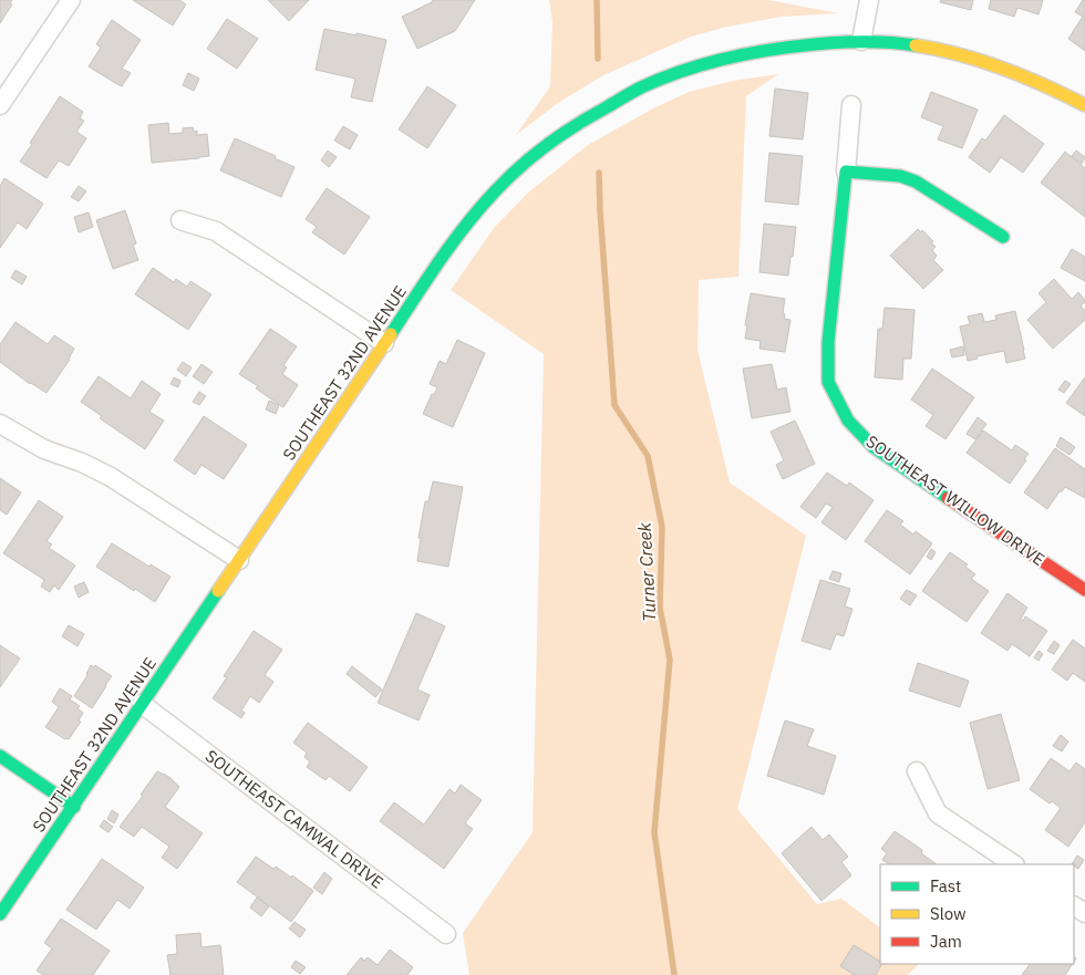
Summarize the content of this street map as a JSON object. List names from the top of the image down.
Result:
{
  "streets": {
    "main road": ["SOUTHEAST 32ND AVENUE", "SOUTHEAST WILLOW DRIVE"],
    "street": ["SOUTHEAST CAMWAL DRIVE"]
  },
  "crossings": [
    ["SOUTHEAST 32ND AVENUE", "SOUTHEAST CAMWAL DRIVE"]
  ],
  "water": ["Turner Creek"],
  "legend": ["Fast", "Slow", "Jam"]
}
